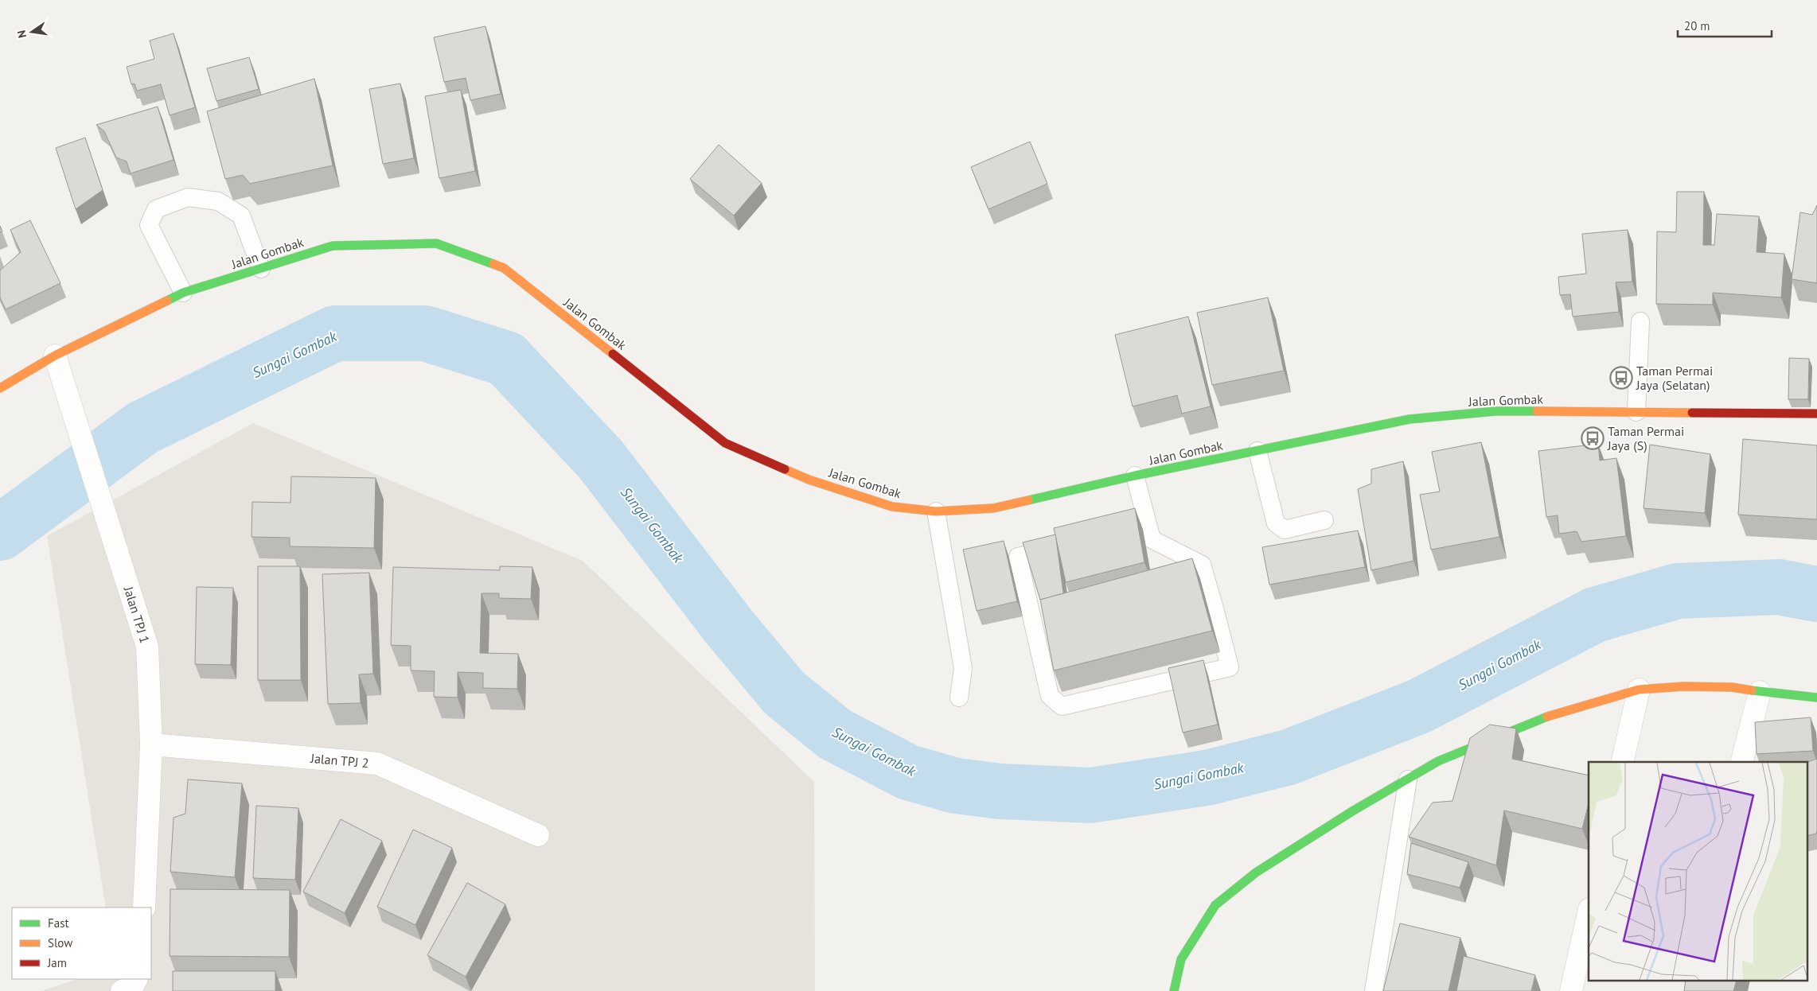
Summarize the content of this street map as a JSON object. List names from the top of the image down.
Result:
{
  "streets": {
    "main road": ["Jalan Gombak"],
    "street": ["Jalan TPJ 1", "Jalan TPJ 2"]
  },
  "crossings": [
    ["Jalan Gombak", "Jalan TPJ 1"],
    ["Jalan TPJ 1", "Jalan TPJ 2"]
  ],
  "water": ["Sungai Gombak"],
  "places": {
    "bus stop": ["Taman Permai Jaya (Selatan)", "Taman Permai Jaya (S)"]
  },
  "legend": ["Fast", "Slow", "Jam"],
  "scale_bar": "20 m",
  "north": "left"
}
